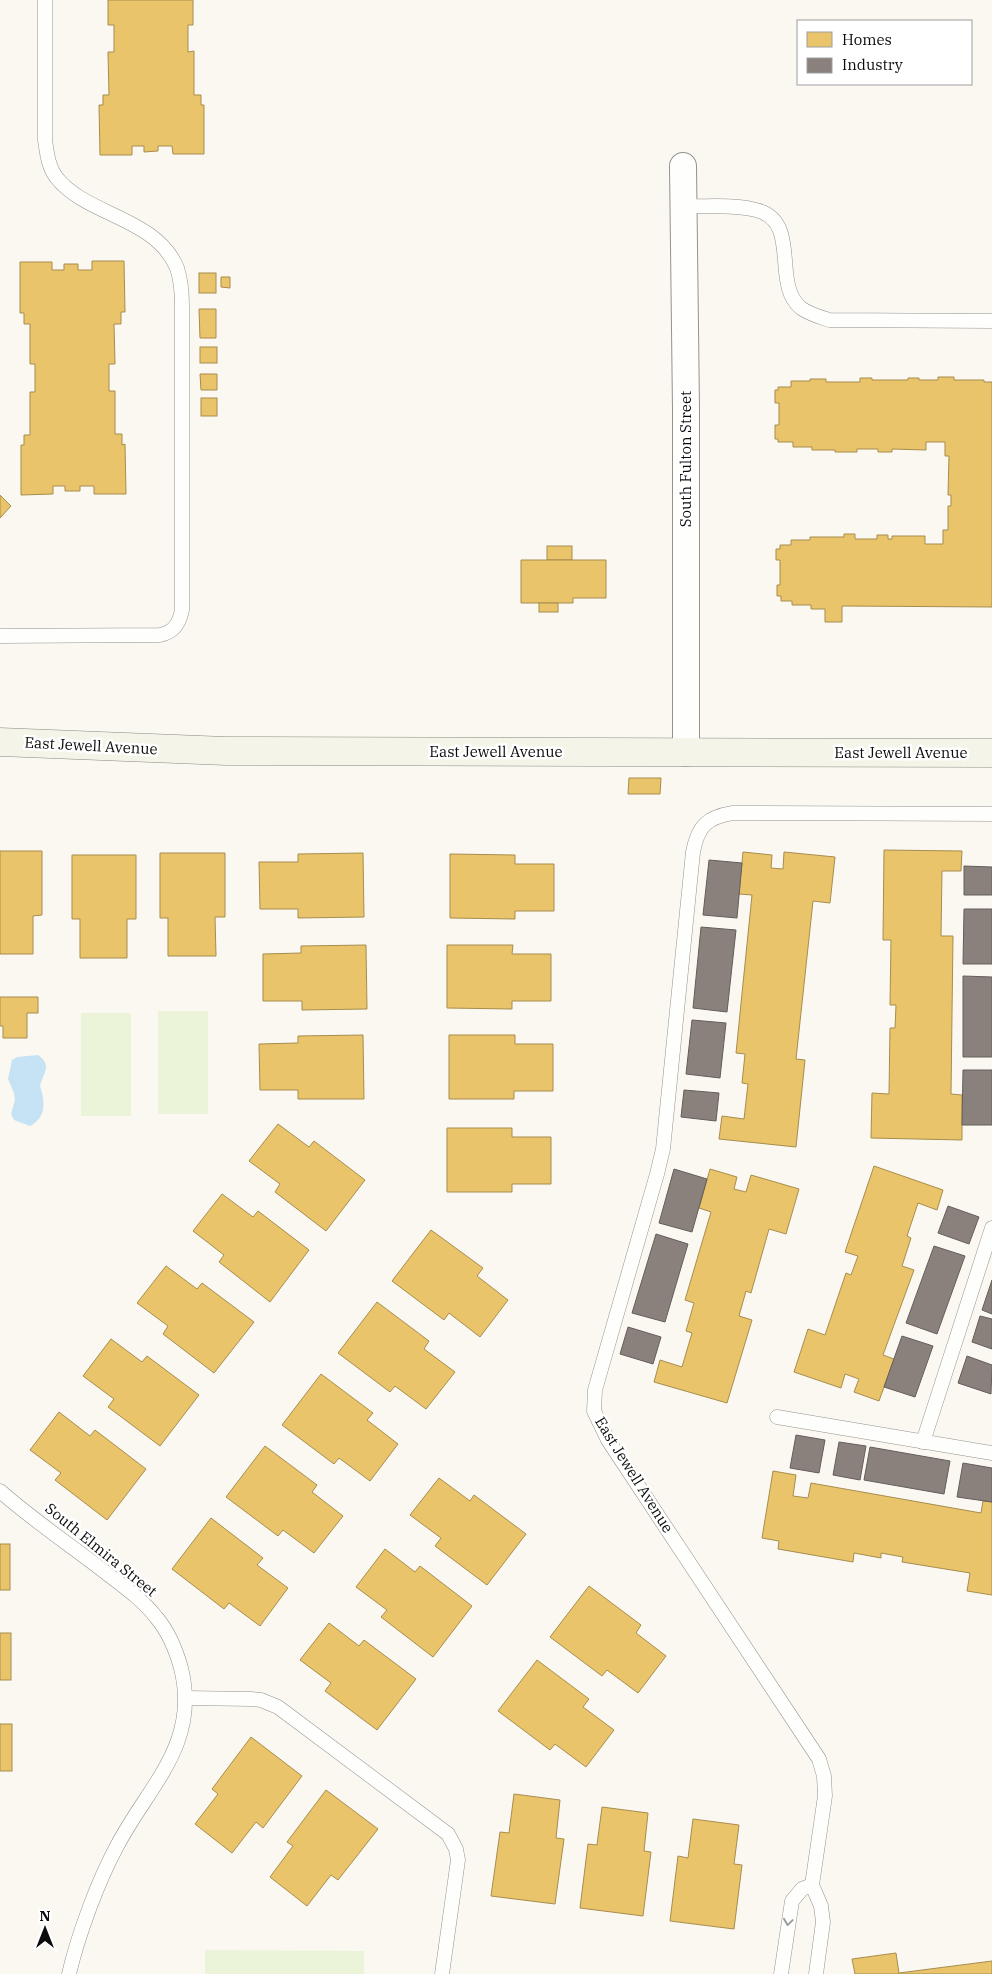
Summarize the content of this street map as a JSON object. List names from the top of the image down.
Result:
{
  "streets": {
    "street": ["South Fulton Street", "East Jewell Avenue"],
    "lane": ["South Elmira Street"]
  },
  "crossings": [
    ["South Fulton Street", "East Jewell Avenue"]
  ],
  "legend": ["Homes", "Industry"],
  "north": "top"
}
